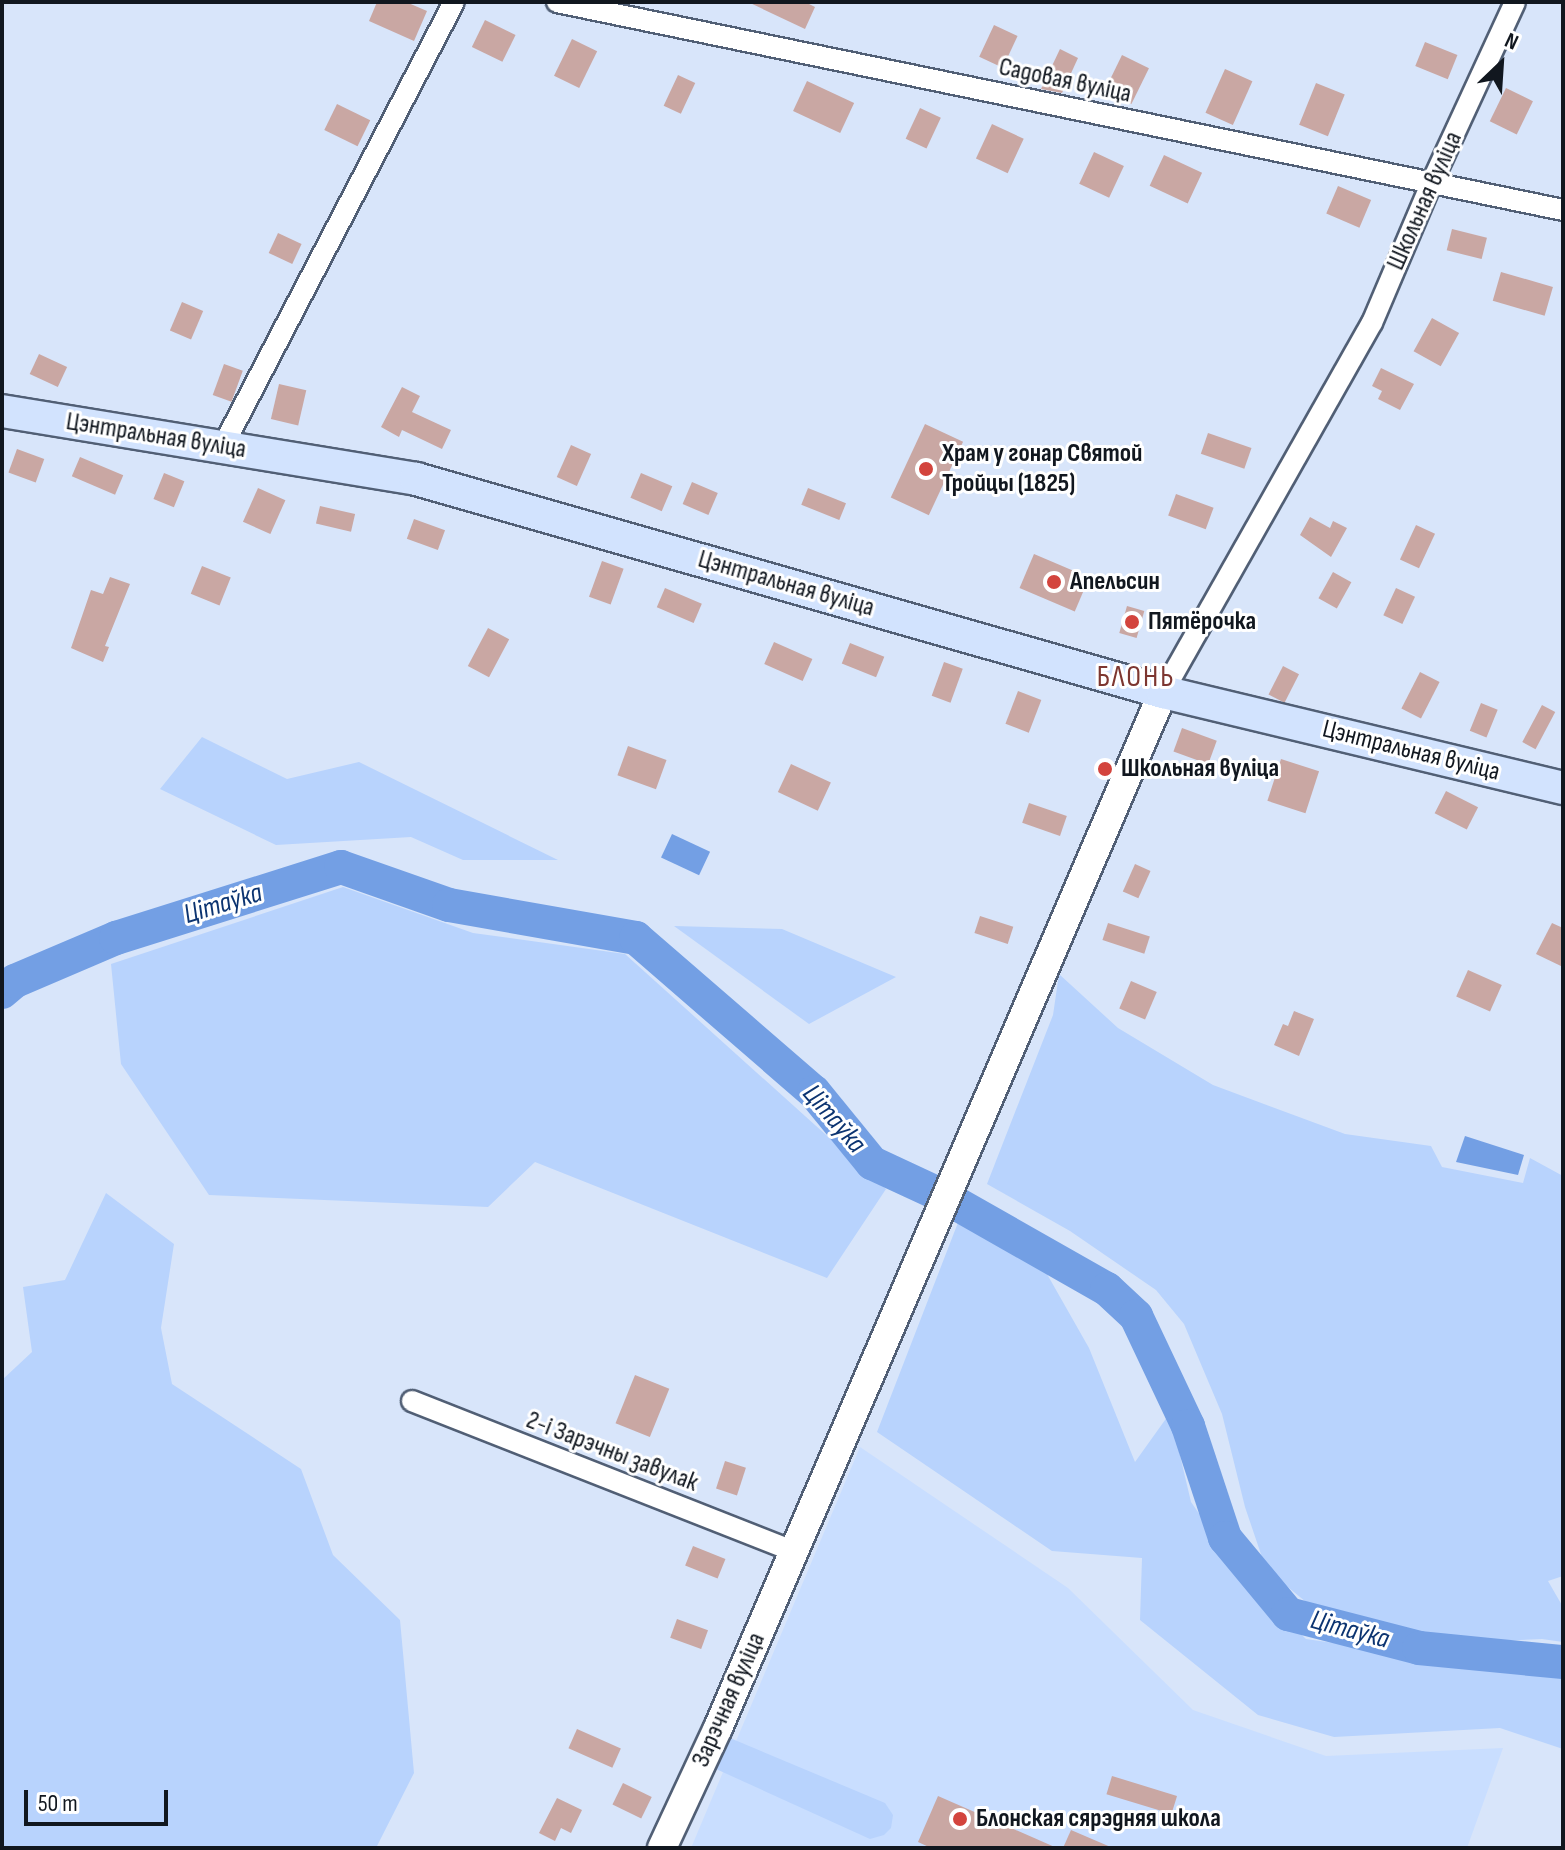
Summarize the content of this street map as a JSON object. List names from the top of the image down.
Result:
{
  "streets": {
    "main road": ["Школьная вуліца", "Цэнтральная вуліца", "Зарэчная вуліца"],
    "street": ["Садовая вуліца", "2-і Зарэчны завулак"]
  },
  "crossings": [
    ["Садовая вуліца", "Школьная вуліца"],
    ["Школьная вуліца", "Цэнтральная вуліца"],
    ["Школьная вуліца", "Зарэчная вуліца"],
    ["2-і Зарэчны завулак", "Зарэчная вуліца"]
  ],
  "districts": ["БЛОНЬ"],
  "water": ["Цітаўка"],
  "places": [
    "Храм у гонар Святой Тройцы (1825)",
    "Апельсин",
    "Пятёрочка",
    "Школьная вуліца",
    "Блонская сярэдняя школа"
  ],
  "scale_bar": "50 m",
  "north": "top right"
}
